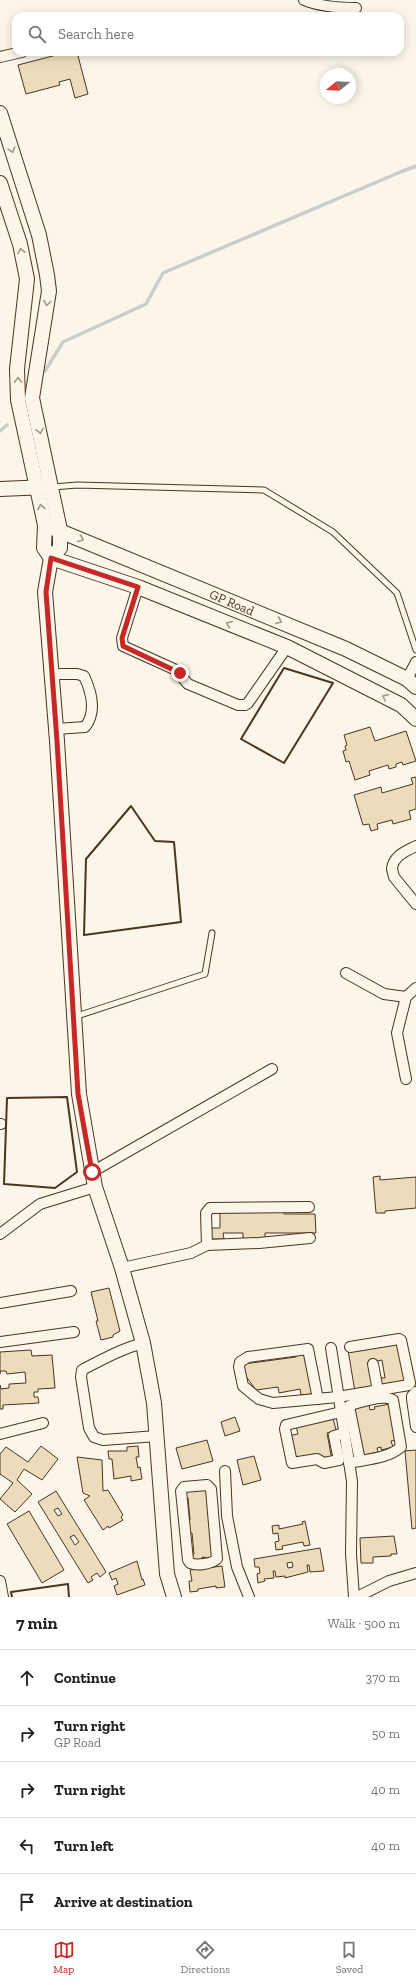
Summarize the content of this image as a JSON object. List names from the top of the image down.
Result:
{
  "streets": {
    "street": ["GP Road"]
  },
  "north": "left",
  "page": {
    "search": "Search here",
    "heading": ["7 min", "Walk · 500 m"],
    "list": [
      ["Continue", "370 m"],
      ["Turn right", "GP Road", "50 m"],
      ["Turn right", "40 m"],
      ["Turn left", "40 m"],
      "Arrive at destination"
    ],
    "nav": ["Map", "Directions", "Saved"]
  }
}
